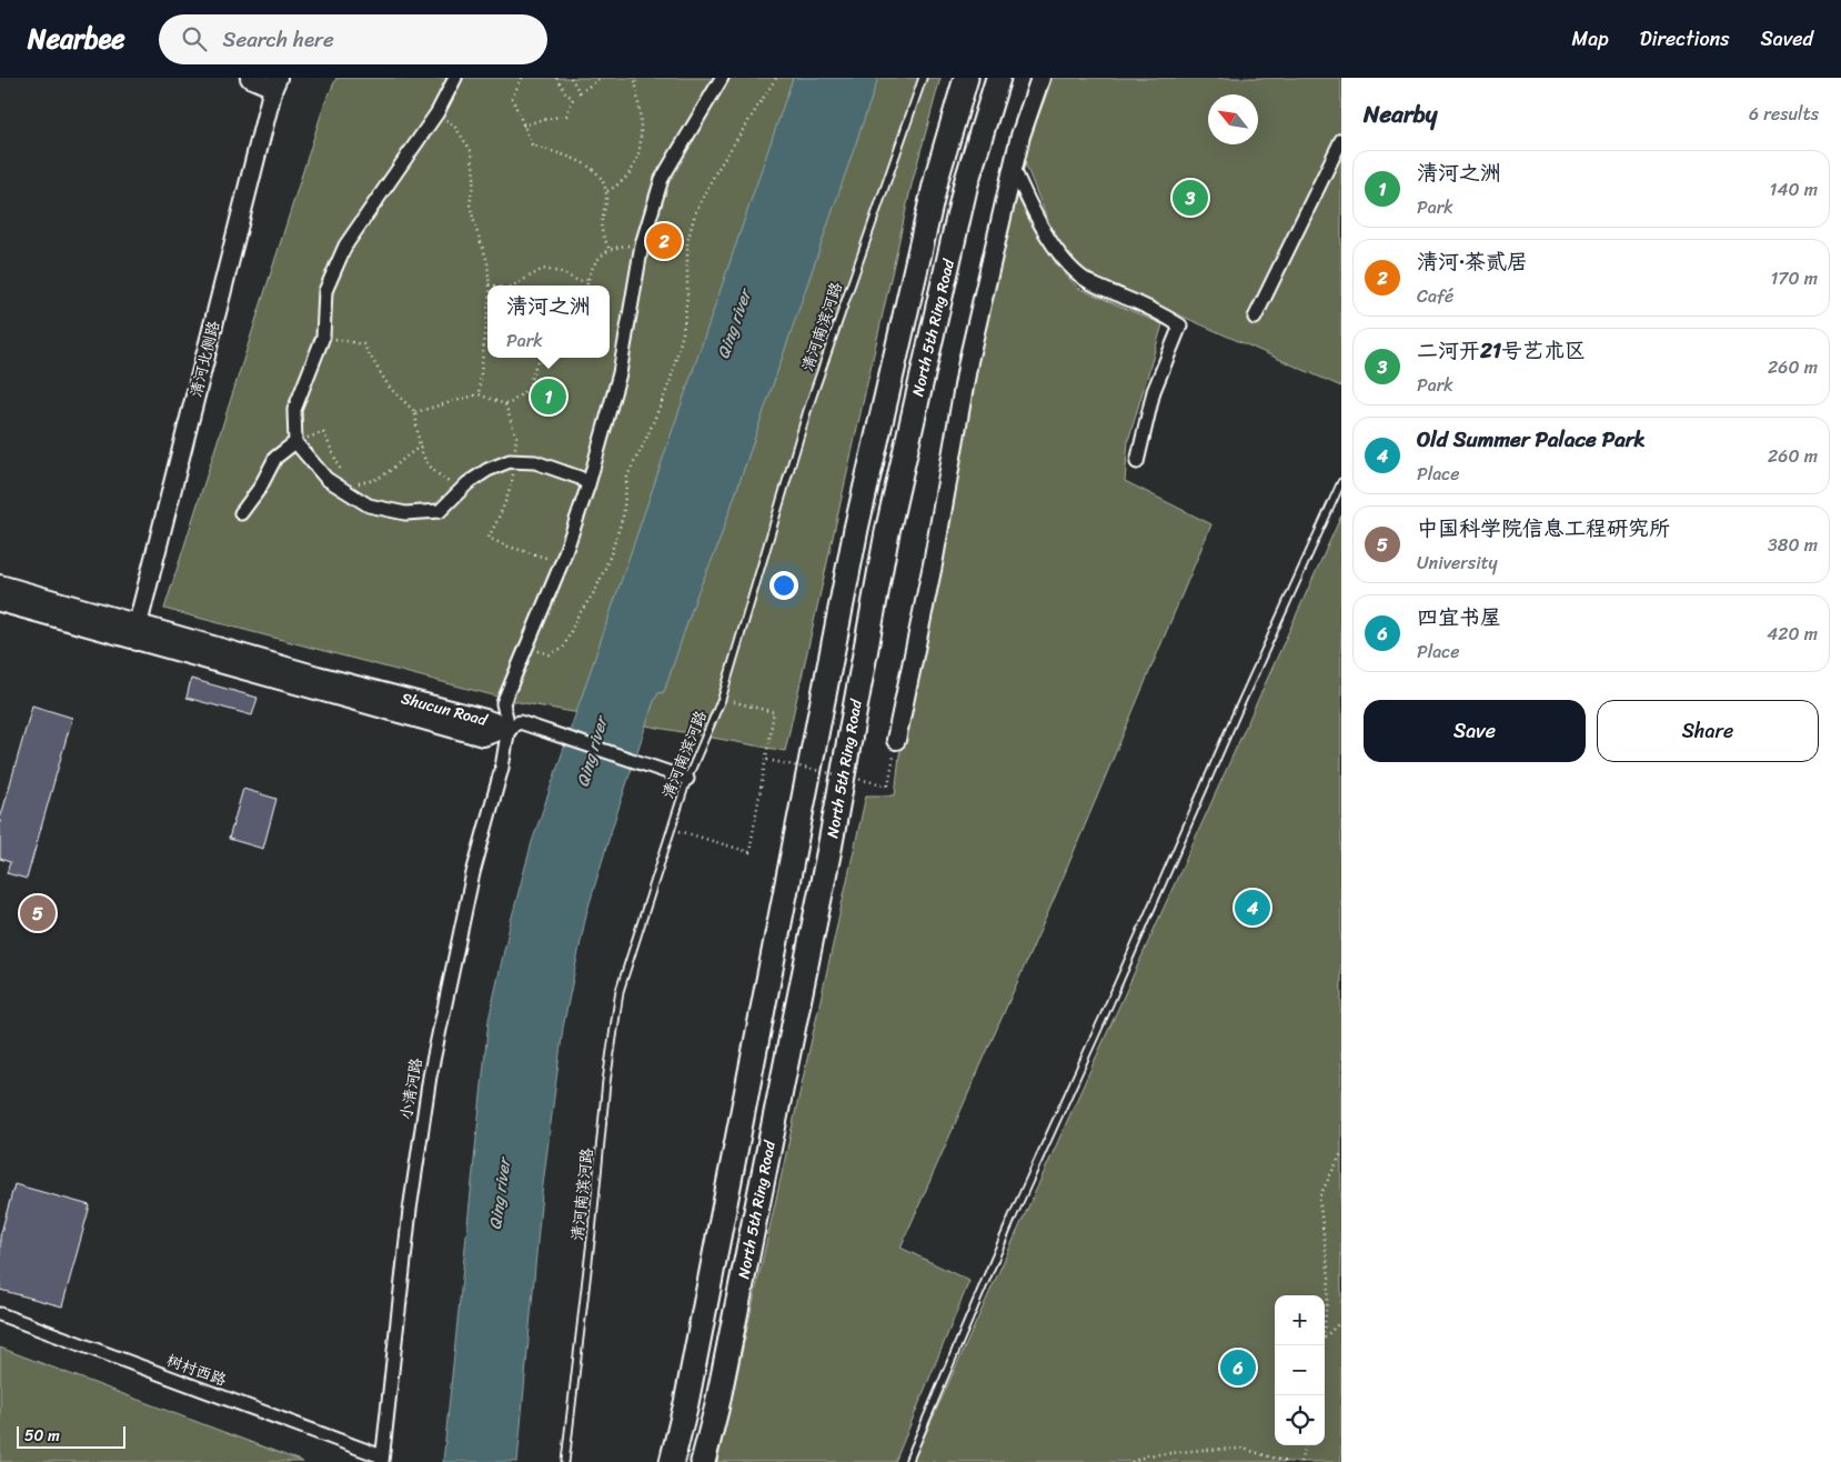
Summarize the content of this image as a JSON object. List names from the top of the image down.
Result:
{
  "streets": {
    "highway": ["North 5th Ring Road"],
    "street": [
      "清河北侧路",
      "Shucun Road",
      "小清河路",
      "树村西路"
    ],
    "lane": ["清河南滨河路"]
  },
  "crossings": [
    ["清河北侧路", "Shucun Road"],
    ["Shucun Road", "小清河路"],
    ["小清河路", "树村西路"]
  ],
  "water": ["Qing river"],
  "scale_bar": "50 m",
  "north": "top left",
  "page": {
    "header": "Nearbee",
    "search": "Search here",
    "nav": ["Map", "Directions", "Saved"],
    "heading": ["Nearby", "6 results"],
    "list": [
      {
        "mark": "1",
        "name": "清河之洲",
        "note": "Park",
        "value": "140 m"
      },
      {
        "mark": "2",
        "name": "清河·茶贰居",
        "note": "Café",
        "value": "170 m"
      },
      {
        "mark": "3",
        "name": "二河开21号艺术区",
        "note": "Park",
        "value": "260 m"
      },
      {
        "mark": "4",
        "name": "Old Summer Palace Park",
        "note": "Place",
        "value": "260 m"
      },
      {
        "mark": "5",
        "name": "中国科学院信息工程研究所",
        "note": "University",
        "value": "380 m"
      },
      {
        "mark": "6",
        "name": "四宜书屋",
        "note": "Place",
        "value": "420 m"
      }
    ],
    "pins": [
      "3",
      "2",
      "1",
      "4",
      "5",
      "6"
    ],
    "popup": ["清河之洲", "Park"],
    "buttons": ["Save", "Share"],
    "map_buttons": ["+", "−"],
    "scale": "50 m"
  }
}
